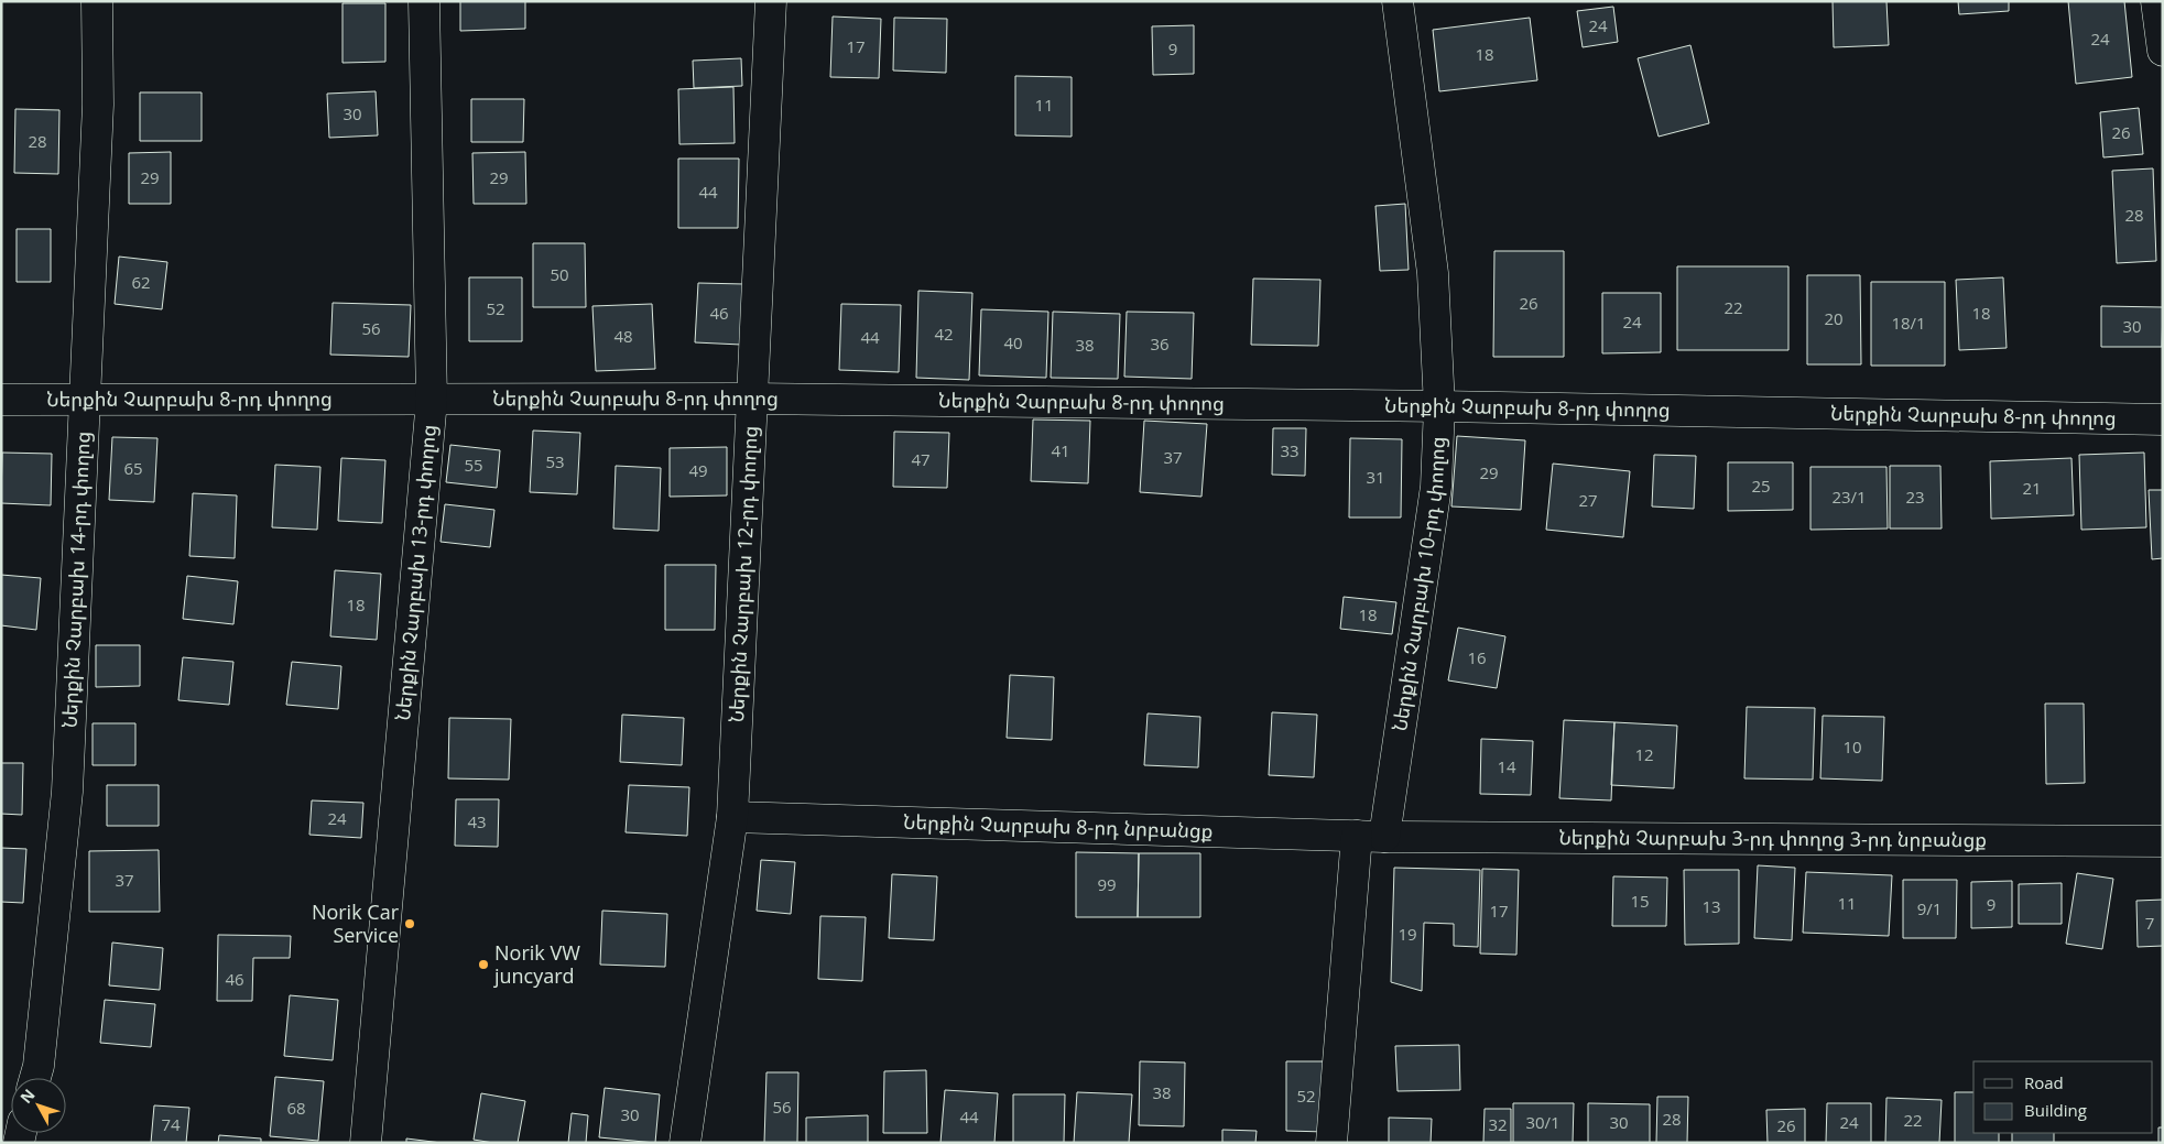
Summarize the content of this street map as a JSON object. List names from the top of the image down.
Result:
{
  "streets": {
    "street": [
      "Ներքին Չարբախ 8-րդ փողոց",
      "Ներքին Չարբախ 13-րդ փողոց",
      "Ներքին Չարբախ 12-րդ փողոց",
      "Ներքին Չարբախ 14-րդ փողոց",
      "Ներքին Չարբախ 10-րդ փողոց",
      "Ներքին Չարբախ 8-րդ նրբանցք",
      "Ներքին Չարբախ 3-րդ փողոց 3-րդ նրբանցք"
    ]
  },
  "crossings": [
    ["Ներքին Չարբախ 8-րդ փողոց", "Ներքին Չարբախ 13-րդ փողոց"],
    ["Ներքին Չարբախ 8-րդ փողոց", "Ներքին Չարբախ 12-րդ փողոց"],
    ["Ներքին Չարբախ 8-րդ փողոց", "Ներքին Չարբախ 14-րդ փողոց"],
    ["Ներքին Չարբախ 8-րդ փողոց", "Ներքին Չարբախ 10-րդ փողոց"],
    ["Ներքին Չարբախ 12-րդ փողոց", "Ներքին Չարբախ 8-րդ նրբանցք"],
    ["Ներքին Չարբախ 10-րդ փողոց", "Ներքին Չարբախ 8-րդ նրբանցք"],
    ["Ներքին Չարբախ 10-րդ փողոց", "Ներքին Չարբախ 3-րդ փողոց 3-րդ նրբանցք"],
    ["Ներքին Չարբախ 8-րդ նրբանցք", "Ներքին Չարբախ 3-րդ փողոց 3-րդ նրբանցք"]
  ],
  "places": ["Norik Car Service", "Norik VW juncyard"],
  "house_numbers": [
    "24",
    "24",
    "17",
    "9",
    "18",
    "11",
    "30",
    "26",
    "28",
    "29",
    "29",
    "44",
    "28",
    "50",
    "62",
    "26",
    "22",
    "52",
    "46",
    "18",
    "20",
    "24",
    "18/1",
    "30",
    "56",
    "42",
    "48",
    "44",
    "40",
    "36",
    "38",
    "41",
    "33",
    "37",
    "47",
    "53",
    "55",
    "65",
    "49",
    "29",
    "31",
    "25",
    "21",
    "23/1",
    "23",
    "27",
    "18",
    "18",
    "16",
    "10",
    "12",
    "14",
    "24",
    "43",
    "37",
    "99",
    "15",
    "11",
    "9",
    "13",
    "9/1",
    "17",
    "7",
    "19",
    "46",
    "38",
    "52",
    "56",
    "68",
    "30",
    "44",
    "28",
    "22",
    "30/1",
    "30",
    "24",
    "74",
    "32",
    "26"
  ],
  "legend": ["Road", "Building"],
  "north": "top left"
}
